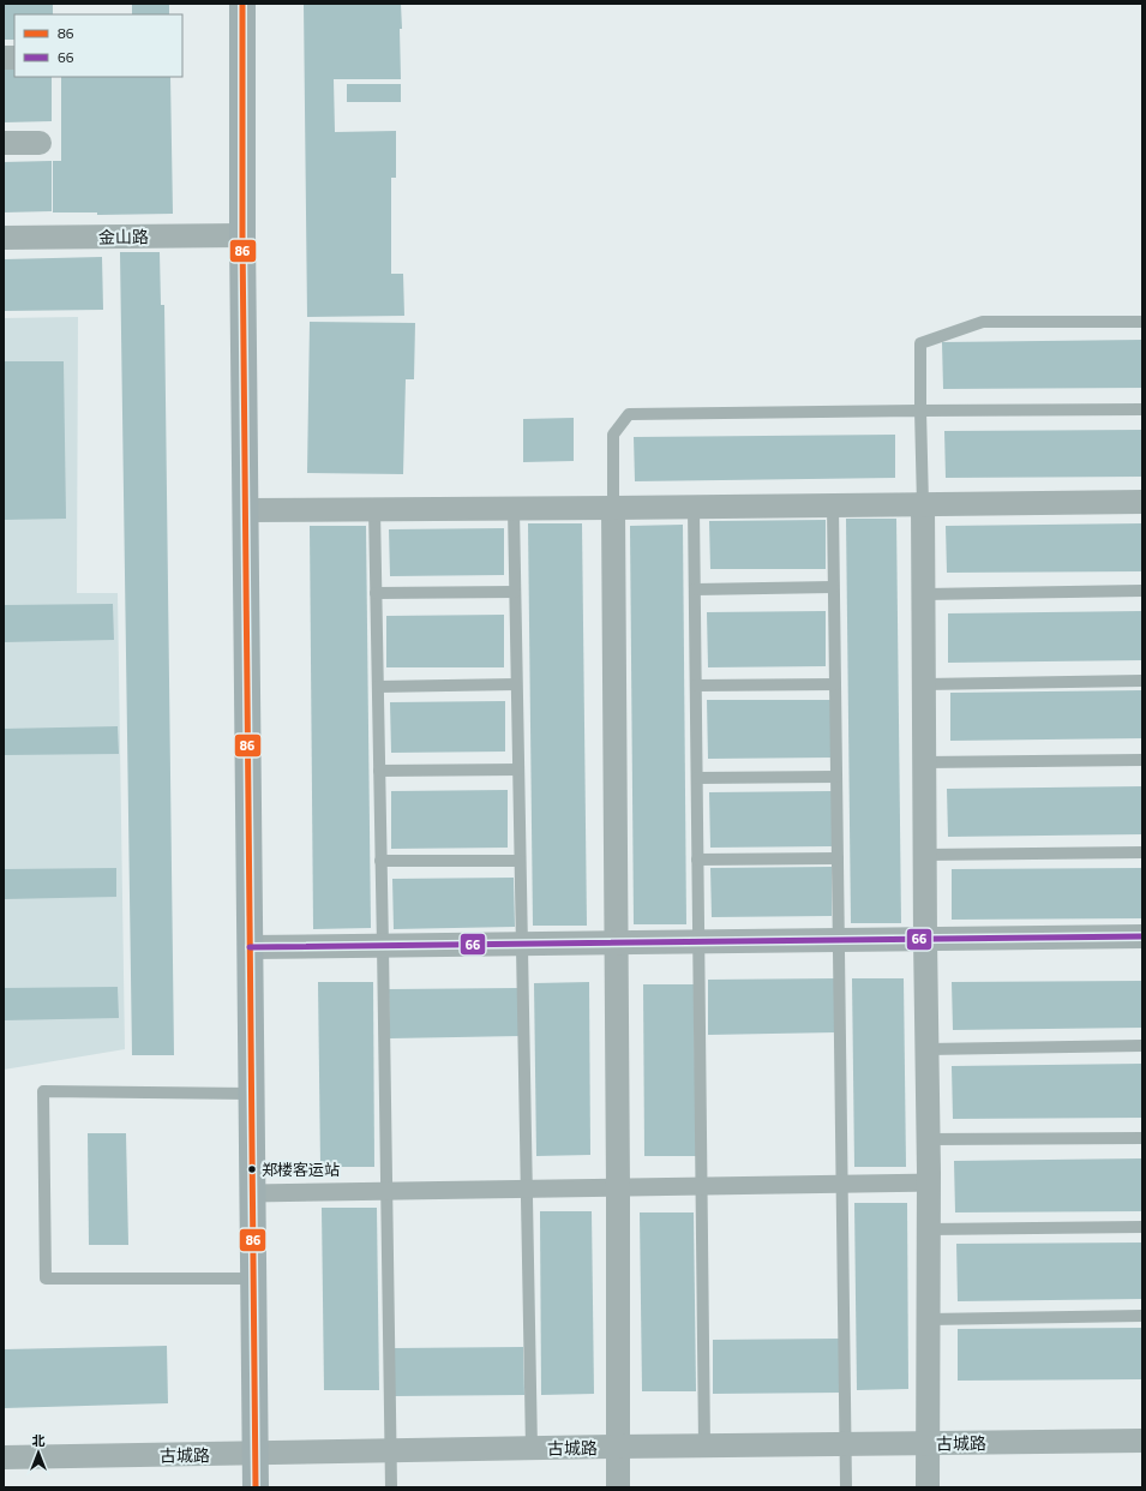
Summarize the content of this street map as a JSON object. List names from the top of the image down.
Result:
{
  "streets": {
    "street": ["金山路", "古城路"]
  },
  "places": ["郑楼客运站"],
  "lines": ["transit line 86", "transit line 66"],
  "legend": ["86", "66"],
  "north": "top"
}
